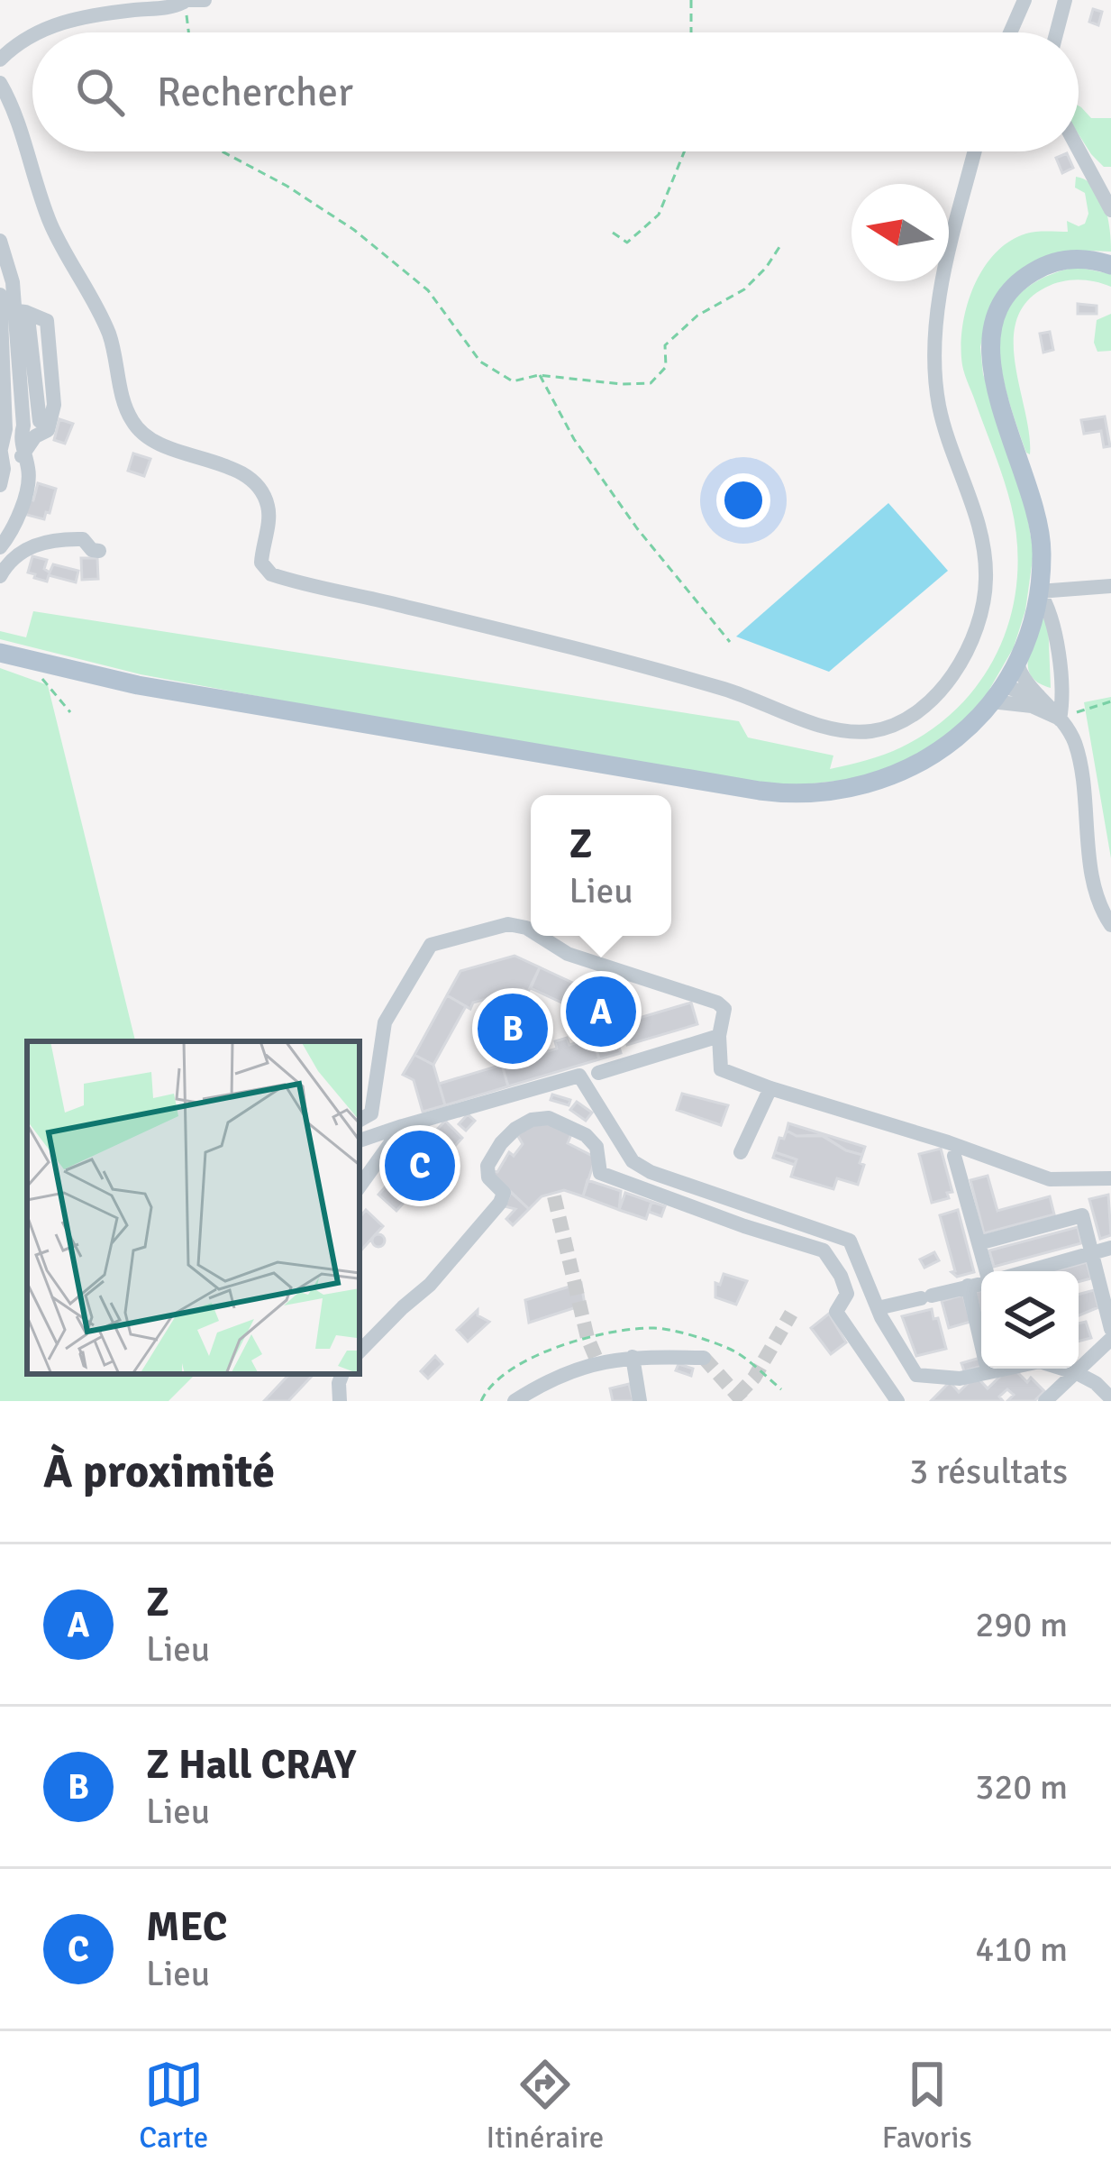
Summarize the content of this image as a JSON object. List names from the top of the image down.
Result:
{
  "north": "left",
  "page": {
    "search": "Rechercher",
    "popup": ["Z", "Lieu"],
    "pins": ["A", "B", "C"],
    "heading": ["À proximité", "3 résultats"],
    "list": [
      {
        "mark": "A",
        "name": "Z",
        "note": "Lieu",
        "value": "290 m"
      },
      {
        "mark": "B",
        "name": "Z Hall CRAY",
        "note": "Lieu",
        "value": "320 m"
      },
      {
        "mark": "C",
        "name": "MEC",
        "note": "Lieu",
        "value": "410 m"
      }
    ],
    "nav": ["Carte", "Itinéraire", "Favoris"]
  }
}
